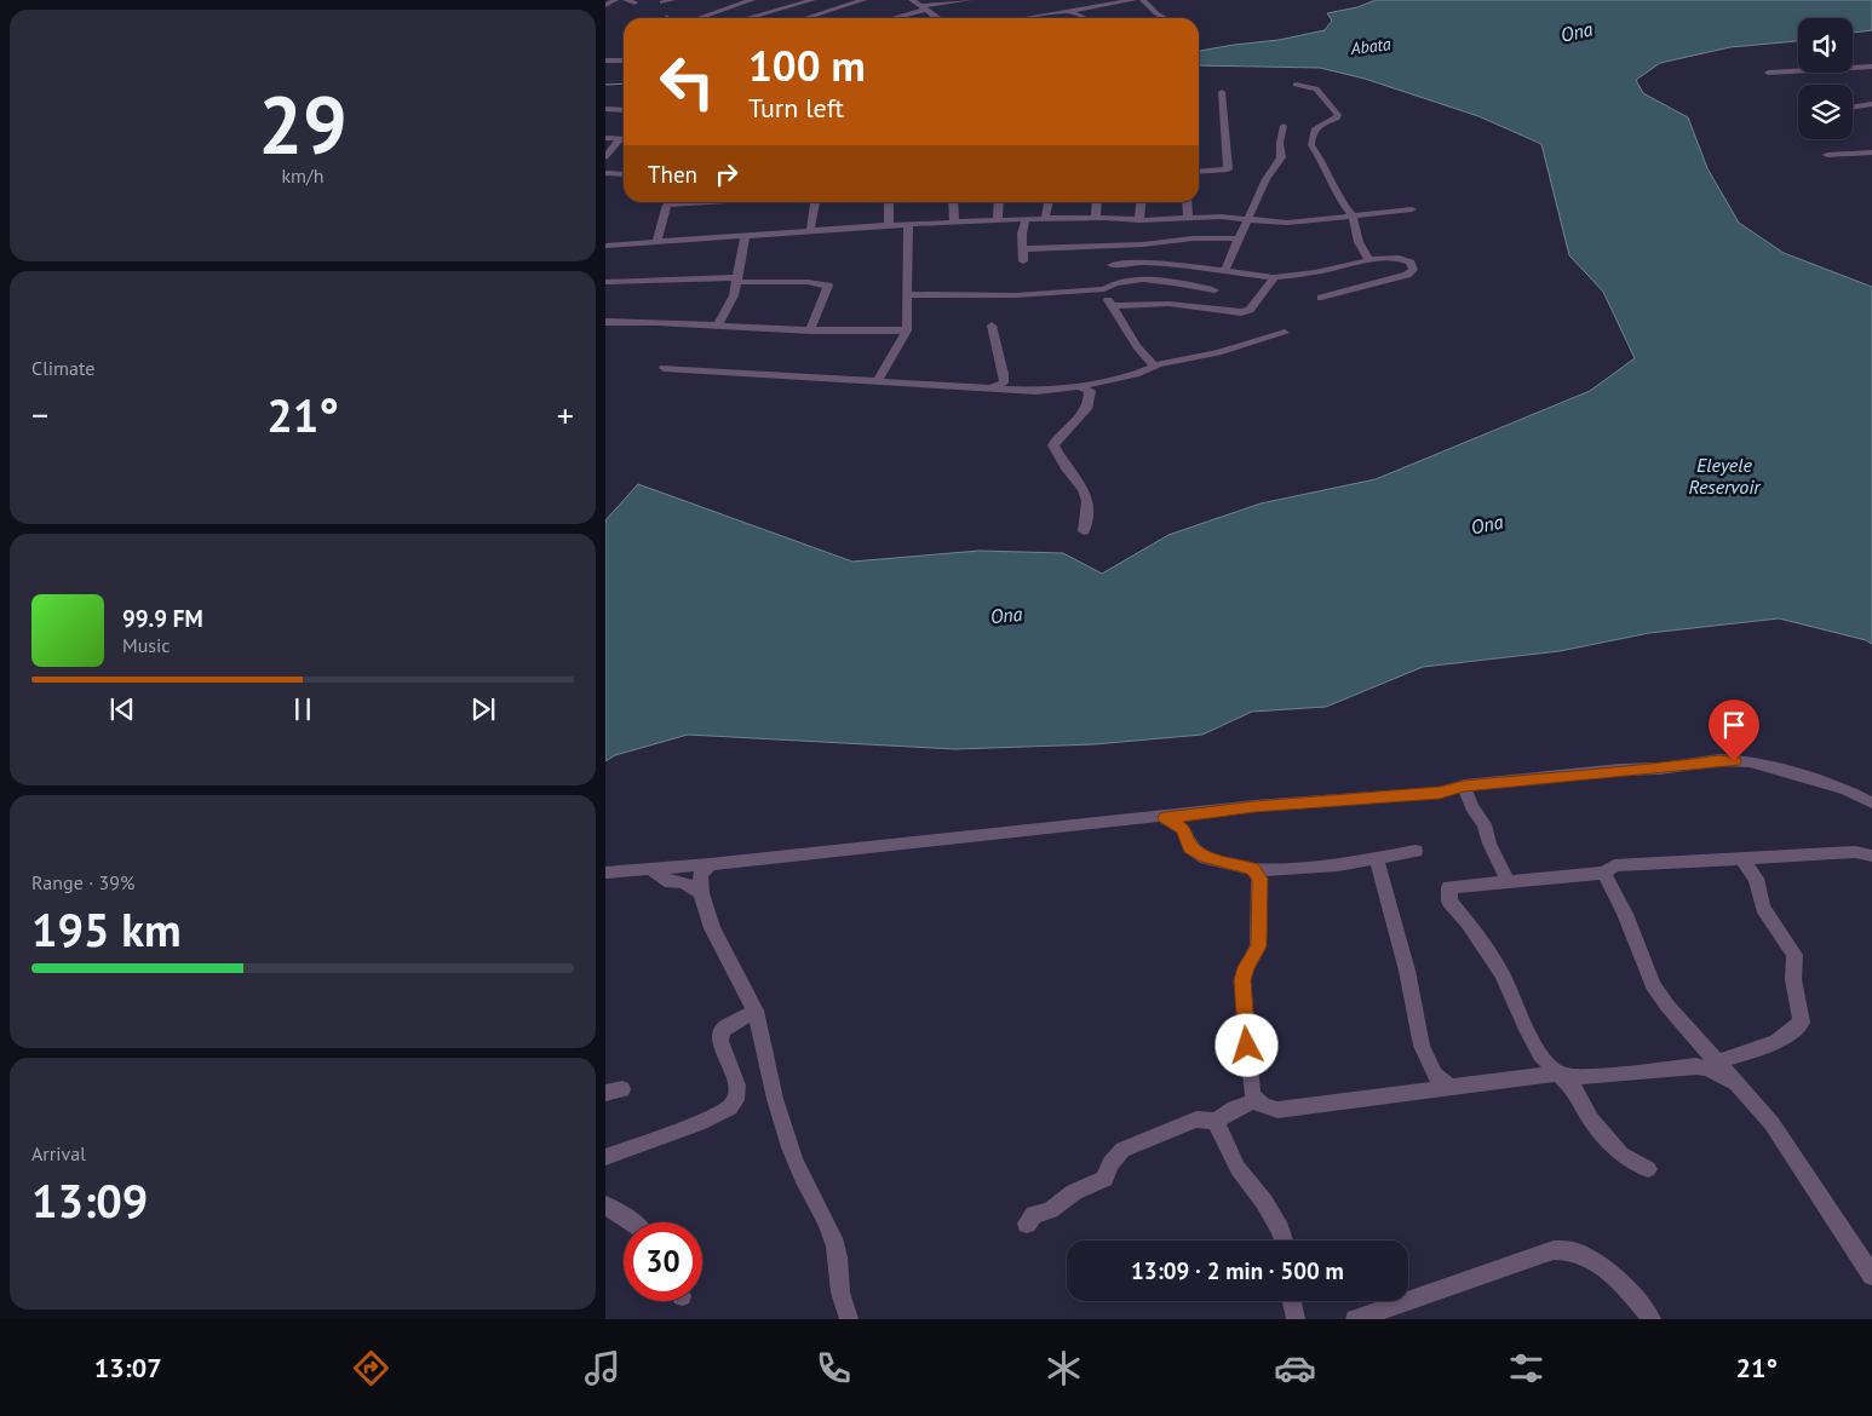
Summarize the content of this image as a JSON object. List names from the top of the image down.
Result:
{
  "water": ["Ona", "Abata", "Eleyele Reservoir"],
  "page": {
    "tile": [
      ["29", "km/h"],
      "Climate",
      ["Range · 39%", "195 km"],
      ["Arrival", "13:09"]
    ],
    "turn": ["100 m", "Turn left"],
    "then": "Then",
    "heat": ["−", "21°", "+"],
    "song": ["99.9 FM", "Music"],
    "limit": "30",
    "trip": "13:09 · 2 min · 500 m",
    "tabs": ["13:07", "21°"]
  }
}
